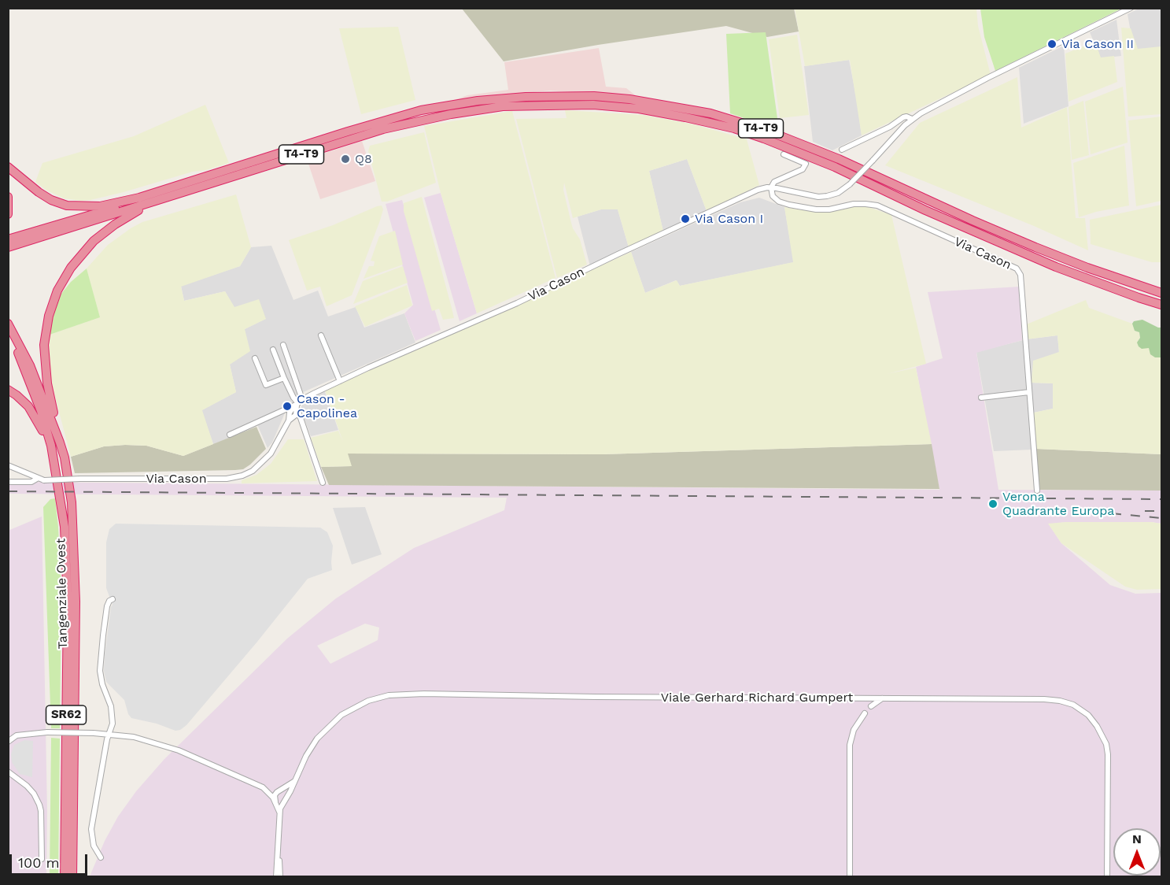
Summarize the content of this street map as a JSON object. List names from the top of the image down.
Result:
{
  "streets": {
    "highway": ["T4-T9", "Tangenziale Ovest", "SR62"],
    "street": ["Via Cason", "Viale Gerhard Richard Gumpert"]
  },
  "places": [
    "Via Cason II",
    "Q8",
    "Via Cason I",
    "Cason - Capolinea",
    "Verona Quadrante Europa"
  ],
  "scale_bar": "100 m",
  "north": "top"
}
